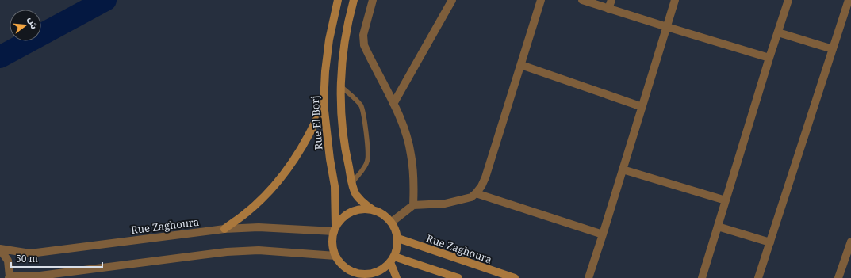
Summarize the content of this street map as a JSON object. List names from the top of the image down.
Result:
{
  "streets": {
    "main road": ["Rue El Borj", "Rue Zaghoura"]
  },
  "crossings": [
    ["Rue El Borj", "Rue Zaghoura"]
  ],
  "scale_bar": "50 m",
  "north": "right"
}
